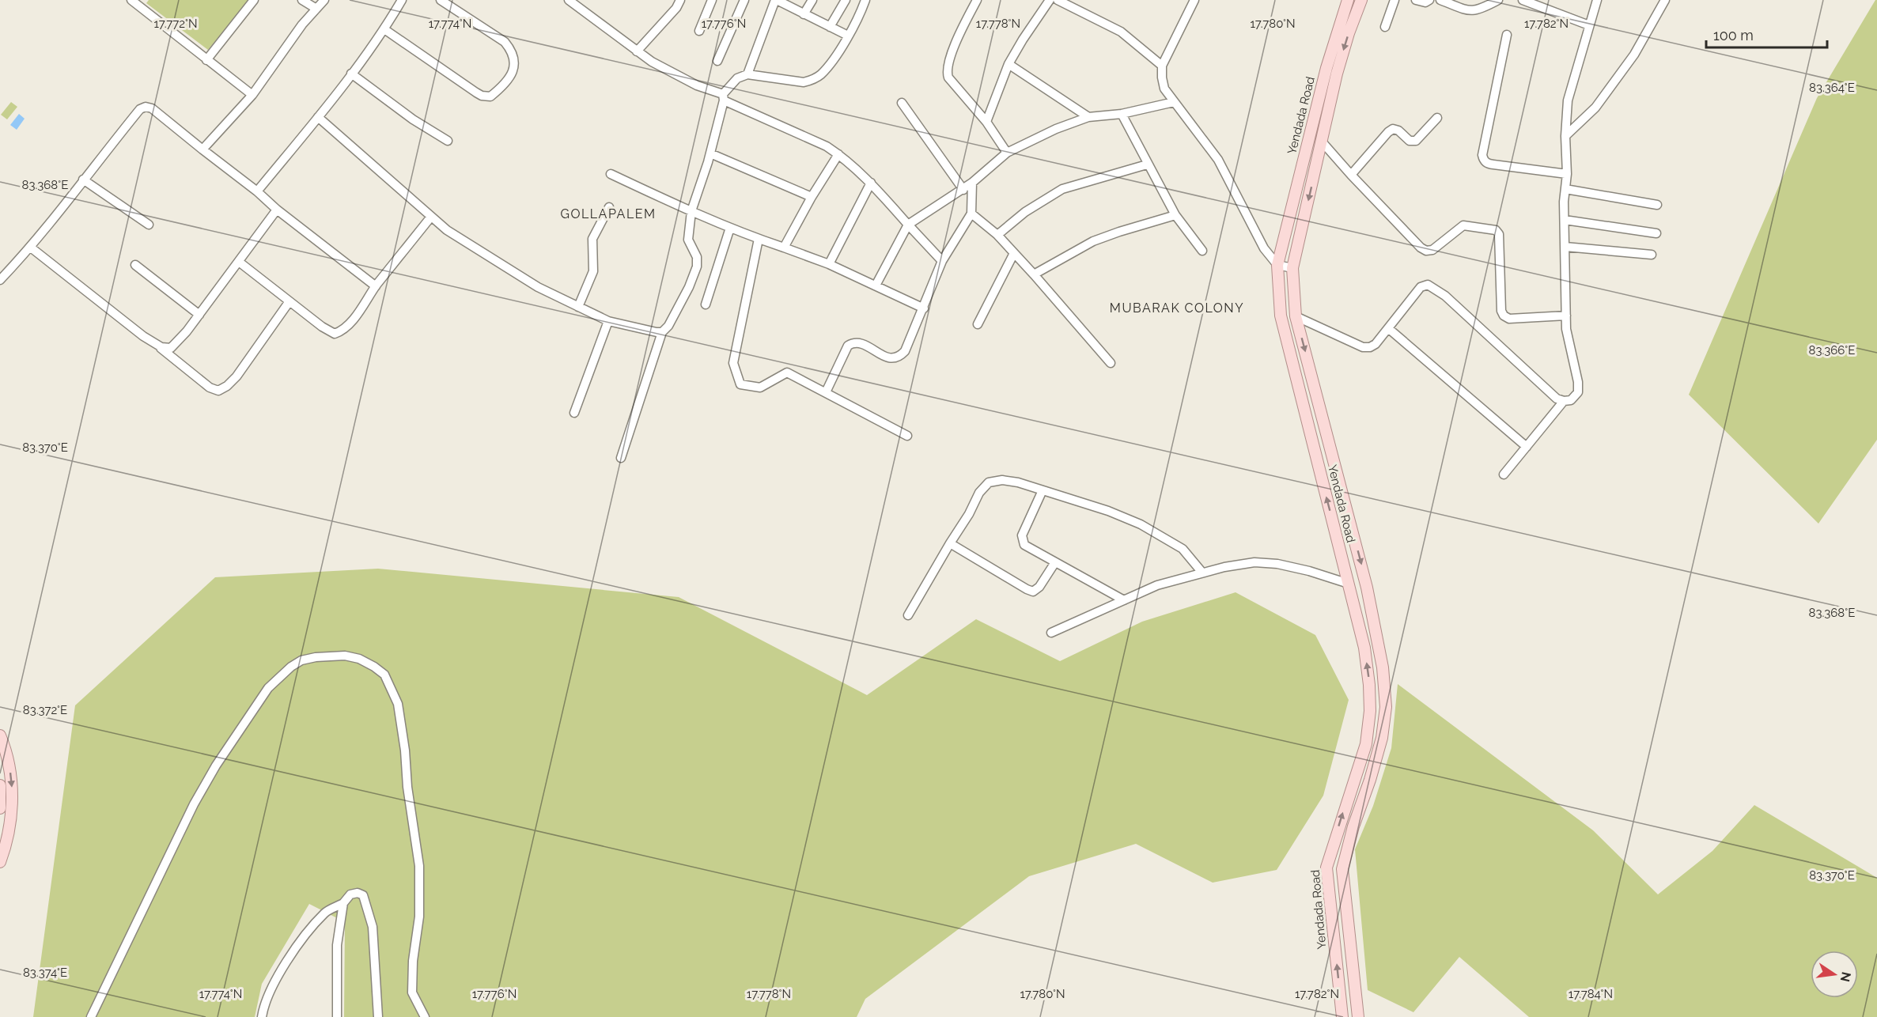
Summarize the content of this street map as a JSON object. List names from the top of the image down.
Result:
{
  "streets": {
    "main road": ["Yendada Road"]
  },
  "districts": ["GOLLAPALEM", "MUBARAK COLONY"],
  "scale_bar": "100 m",
  "north": "right",
  "coordinates": [
    "17.772°N",
    "17.774°N",
    "17.776°N",
    "17.778°N",
    "17.780°N",
    "17.782°N",
    "83.364°E",
    "83.368°E",
    "83.366°E",
    "83.370°E",
    "83.372°E",
    "83.374°E",
    "17.784°N"
  ]
}
